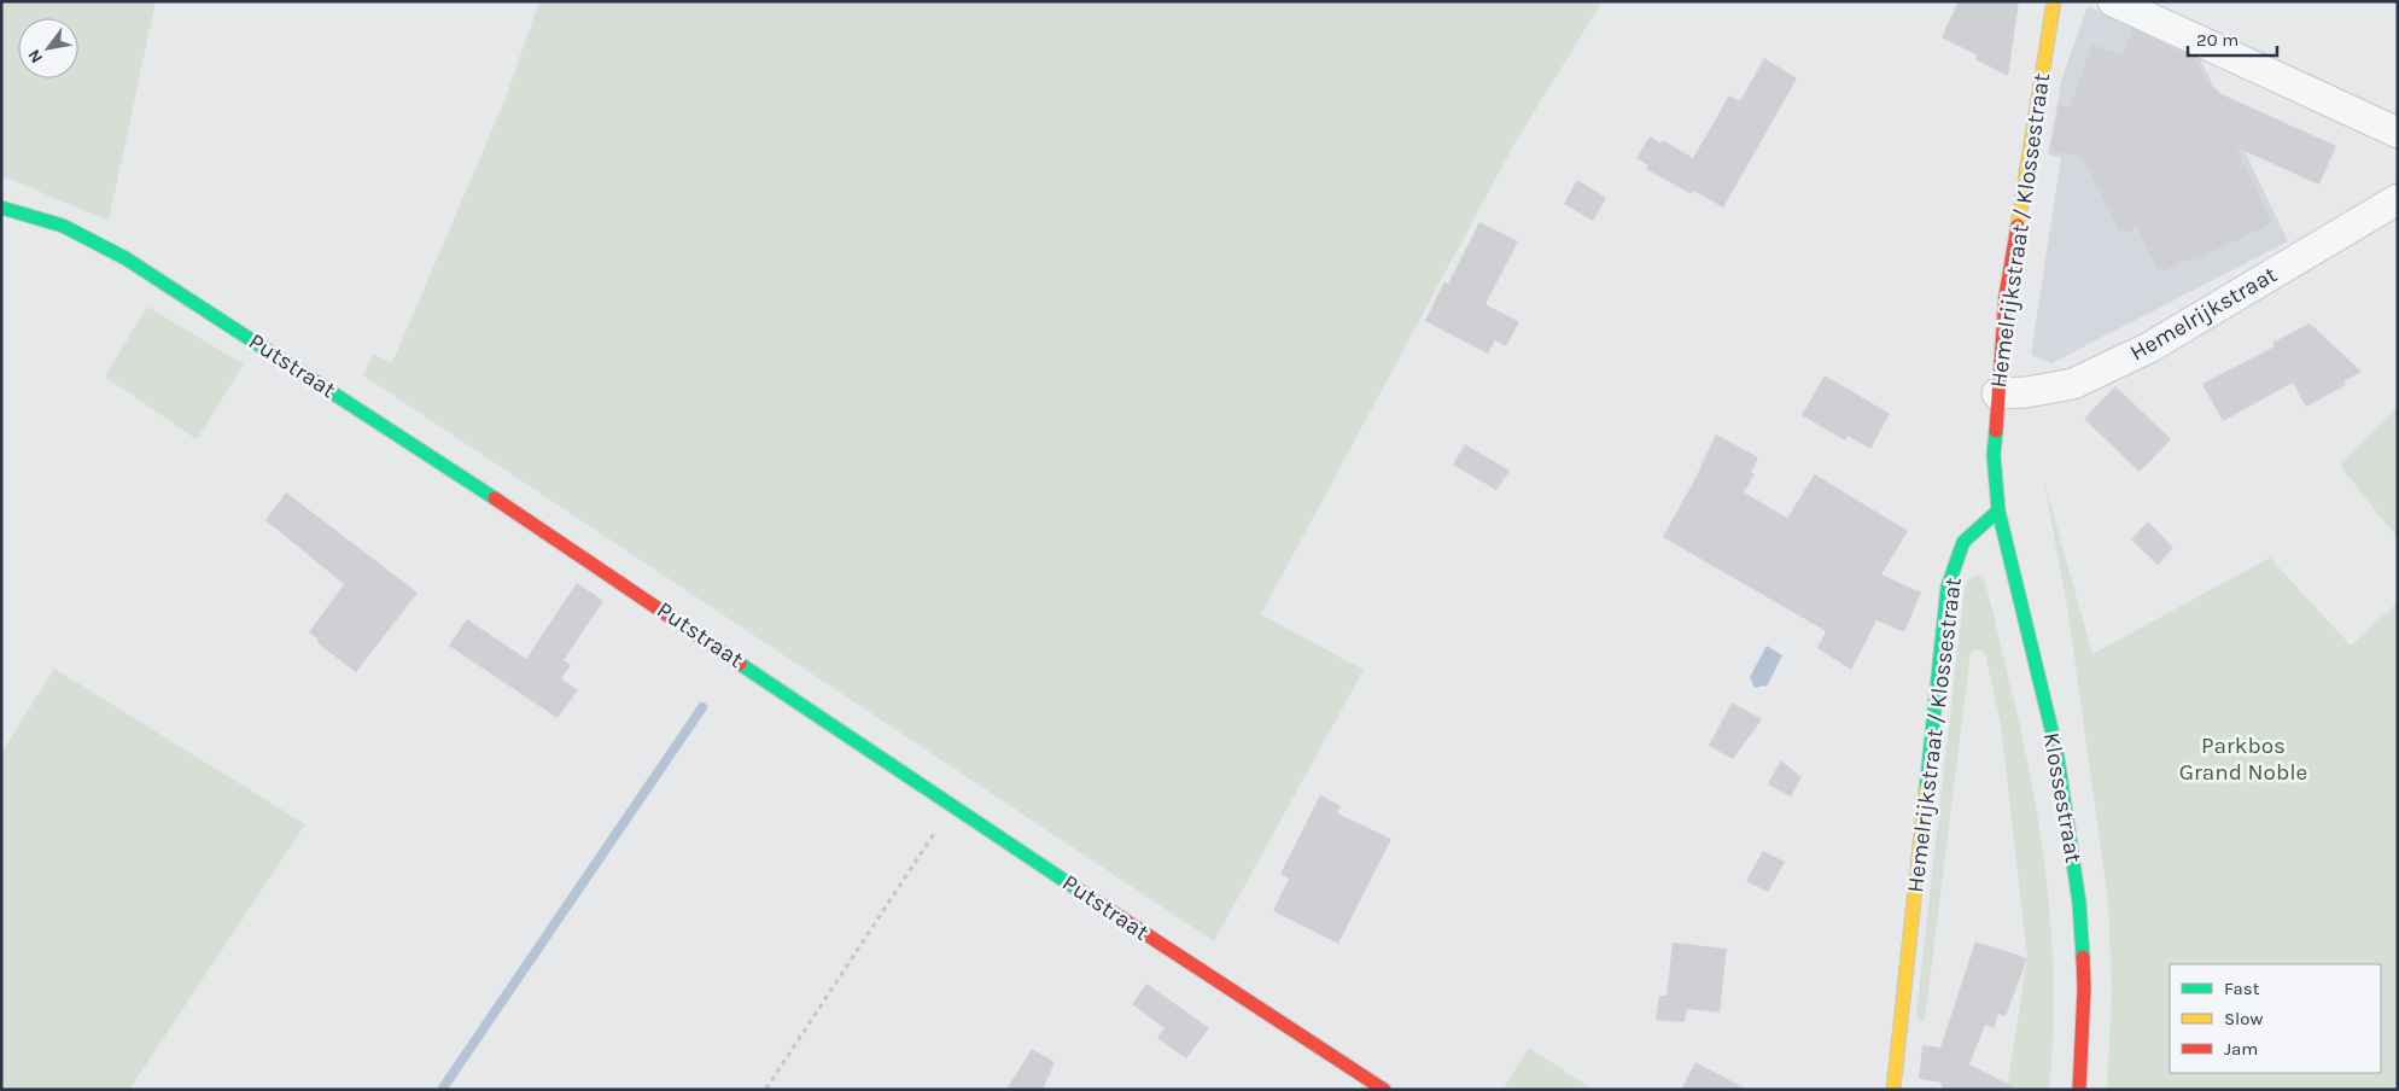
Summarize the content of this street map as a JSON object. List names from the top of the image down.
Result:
{
  "streets": {
    "street": [
      "Hemelrijkstraat / Klossestraat",
      "Hemelrijkstraat",
      "Putstraat",
      "Klossestraat"
    ]
  },
  "crossings": [
    ["Hemelrijkstraat / Klossestraat", "Hemelrijkstraat"],
    ["Hemelrijkstraat / Klossestraat", "Klossestraat"]
  ],
  "parks": ["Parkbos Grand Noble"],
  "legend": ["Fast", "Slow", "Jam"],
  "scale_bar": "20 m",
  "north": "bottom left"
}
